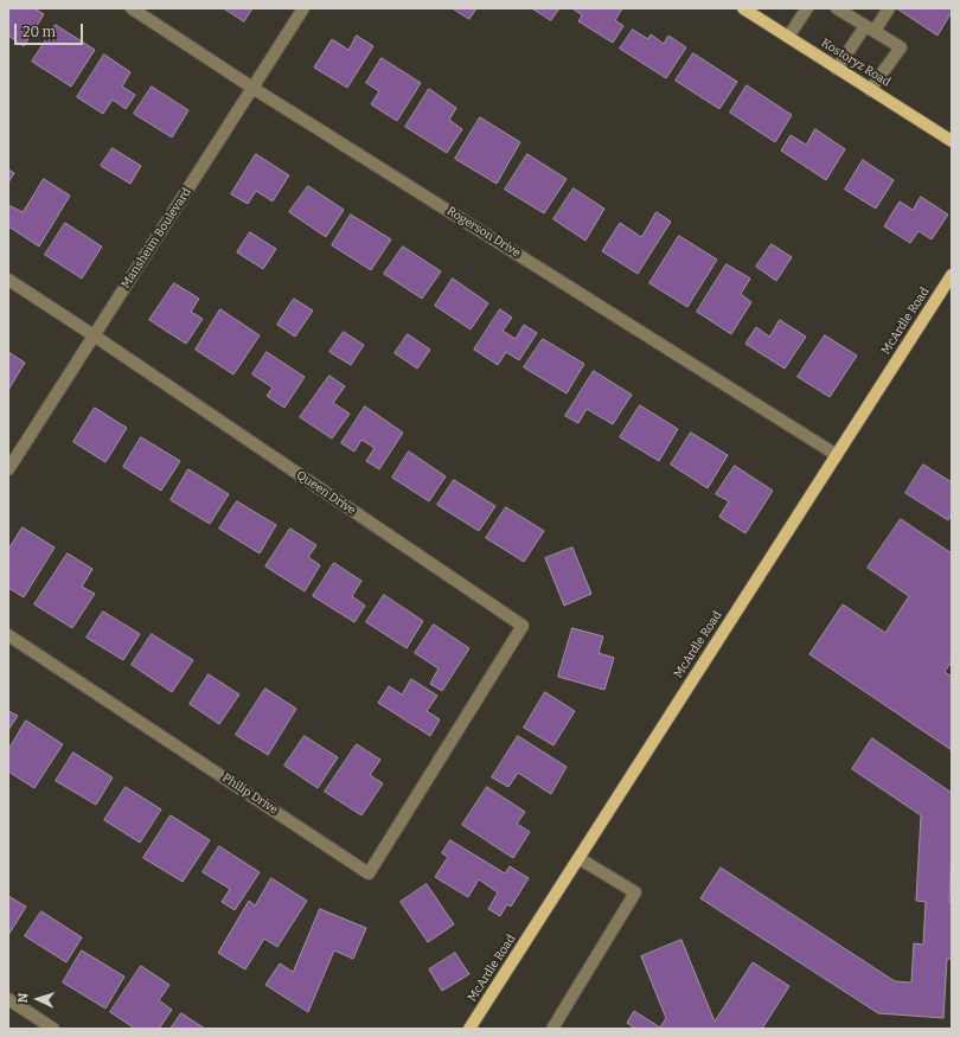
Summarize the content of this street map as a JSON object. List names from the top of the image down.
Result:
{
  "streets": {
    "main road": ["Kostoryz Road", "McArdle Road"],
    "street": [
      "Rogerson Drive",
      "Mansheim Boulevard",
      "Queen Drive",
      "Philip Drive"
    ]
  },
  "crossings": [
    ["Rogerson Drive", "Mansheim Boulevard"],
    ["Rogerson Drive", "McArdle Road"],
    ["Mansheim Boulevard", "Queen Drive"],
    ["Queen Drive", "Philip Drive"]
  ],
  "scale_bar": "20 m",
  "north": "left"
}
